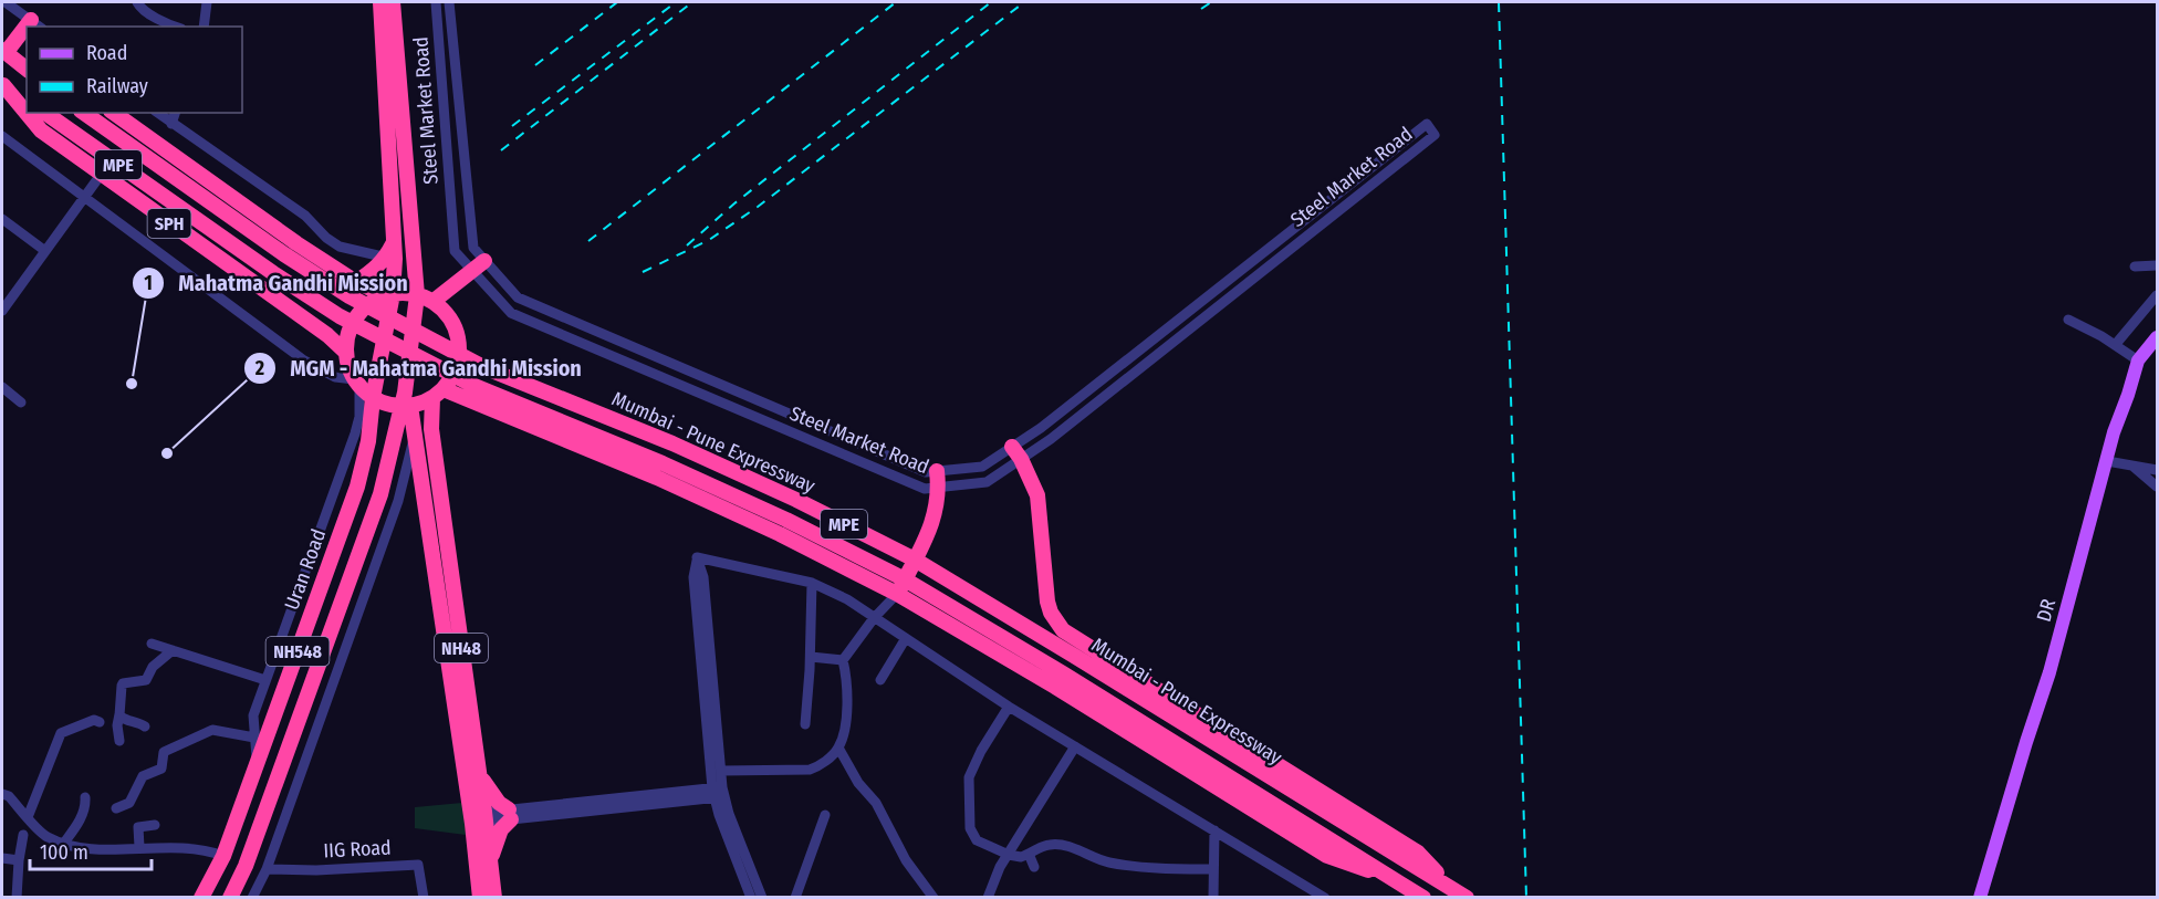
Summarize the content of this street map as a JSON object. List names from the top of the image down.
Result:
{
  "streets": {
    "highway": [
      "MPE",
      "SPH",
      "Mumbai - Pune Expressway",
      "Uran Road",
      "NH48",
      "NH548"
    ],
    "main road": ["DR"],
    "street": ["Steel Market Road", "IIG Road"]
  },
  "crossings": [
    ["NH48", "NH548"]
  ],
  "places": ["Mahatma Gandhi Mission", "MGM - Mahatma Gandhi Mission"],
  "legend": ["Road", "Railway"],
  "scale_bar": "100 m"
}
